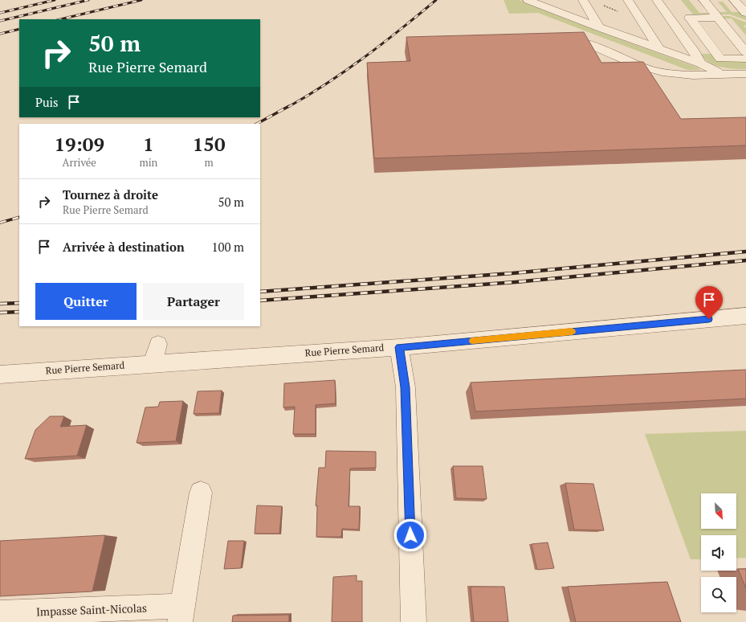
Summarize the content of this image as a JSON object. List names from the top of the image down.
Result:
{
  "streets": {
    "street": ["Rue Pierre Semard", "Impasse Saint-Nicolas"]
  },
  "north": "bottom right",
  "page": {
    "turn": ["50 m", "Rue Pierre Semard"],
    "then": "Puis",
    "eta": [
      "19:09",
      "Arrivée",
      "1",
      "min",
      "150",
      "m"
    ],
    "list": [
      {
        "name": "Tournez à droite",
        "note": "Rue Pierre Semard",
        "value": "50 m"
      },
      {
        "name": "Arrivée à destination",
        "value": "100 m"
      }
    ],
    "buttons": ["Quitter", "Partager"]
  }
}
